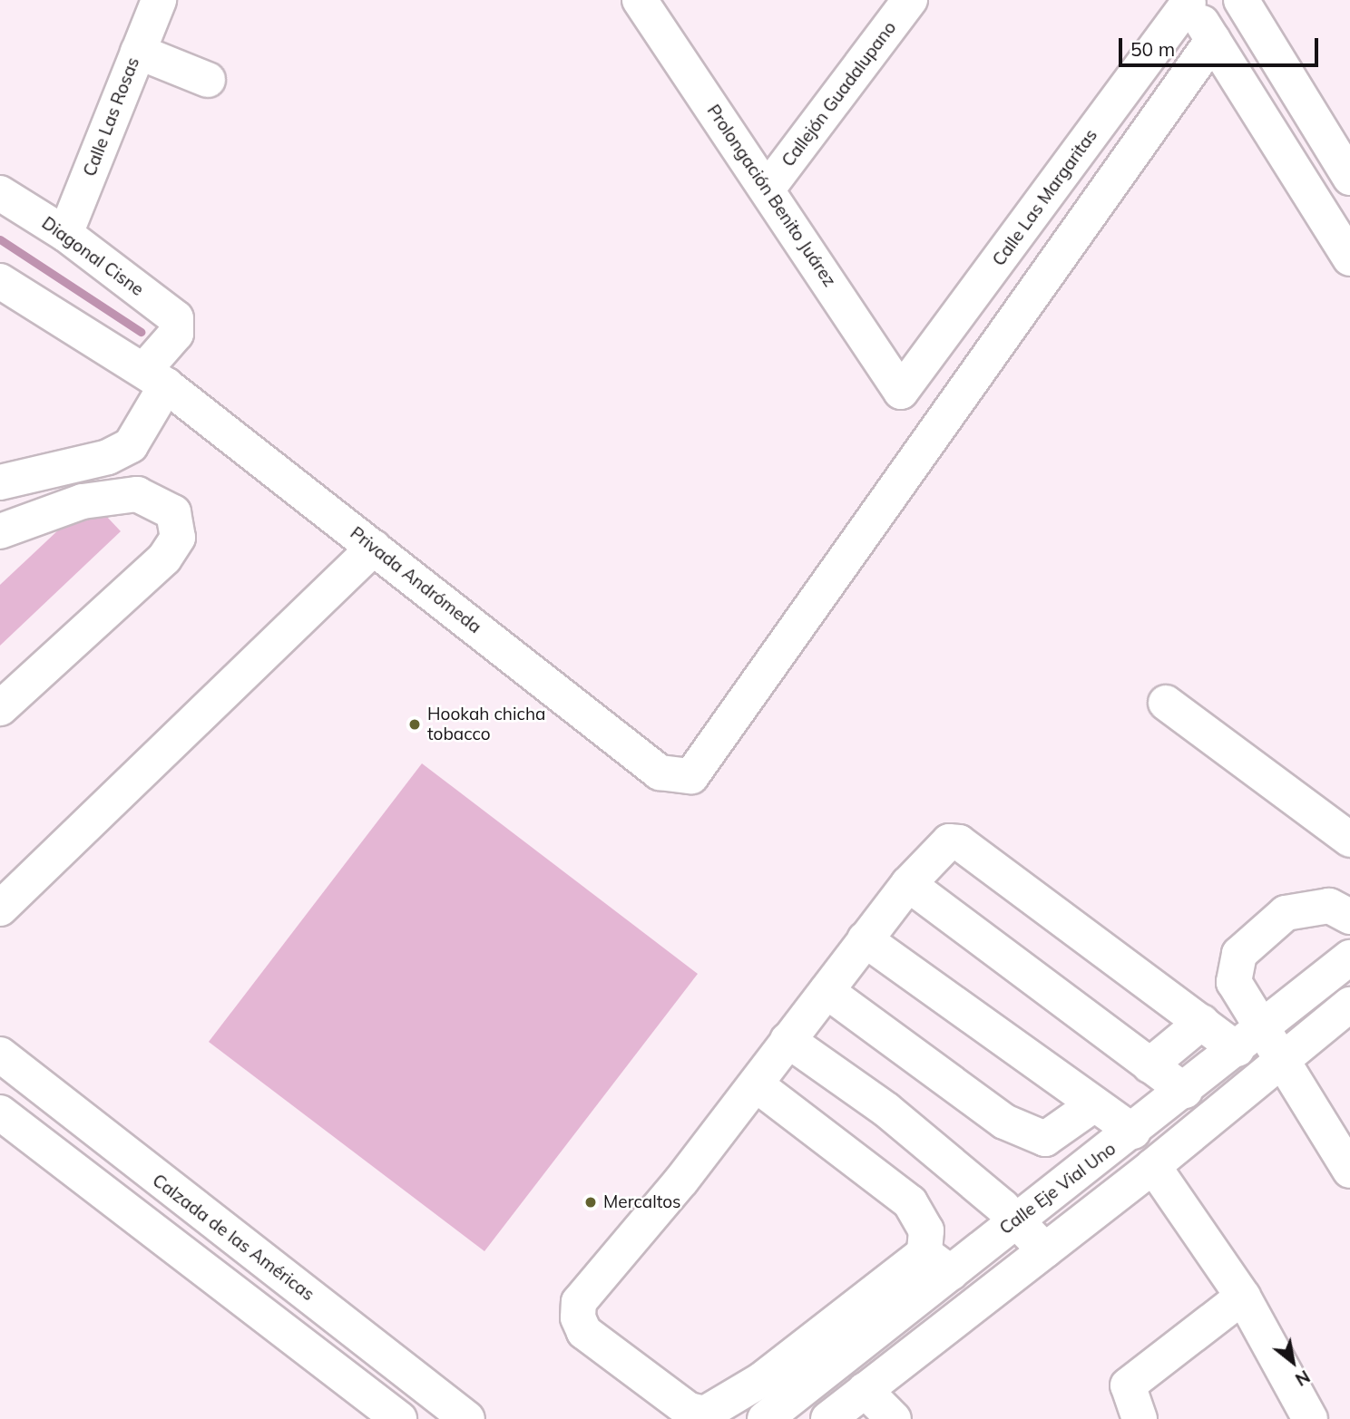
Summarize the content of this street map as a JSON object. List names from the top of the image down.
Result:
{
  "streets": {
    "street": [
      "Callejón Guadalupano",
      "Calle Las Rosas",
      "Prolongación Benito Juárez",
      "Calle Las Margaritas",
      "Diagonal Cisne",
      "Privada Andrómeda",
      "Calle Eje Vial Uno",
      "Calzada de las Américas"
    ]
  },
  "crossings": [
    ["Callejón Guadalupano", "Prolongación Benito Juárez"],
    ["Calle Las Rosas", "Diagonal Cisne"],
    ["Prolongación Benito Juárez", "Calle Las Margaritas"],
    ["Diagonal Cisne", "Privada Andrómeda"]
  ],
  "places": ["Hookah chicha tobacco", "Mercaltos"],
  "scale_bar": "50 m",
  "north": "bottom right"
}
